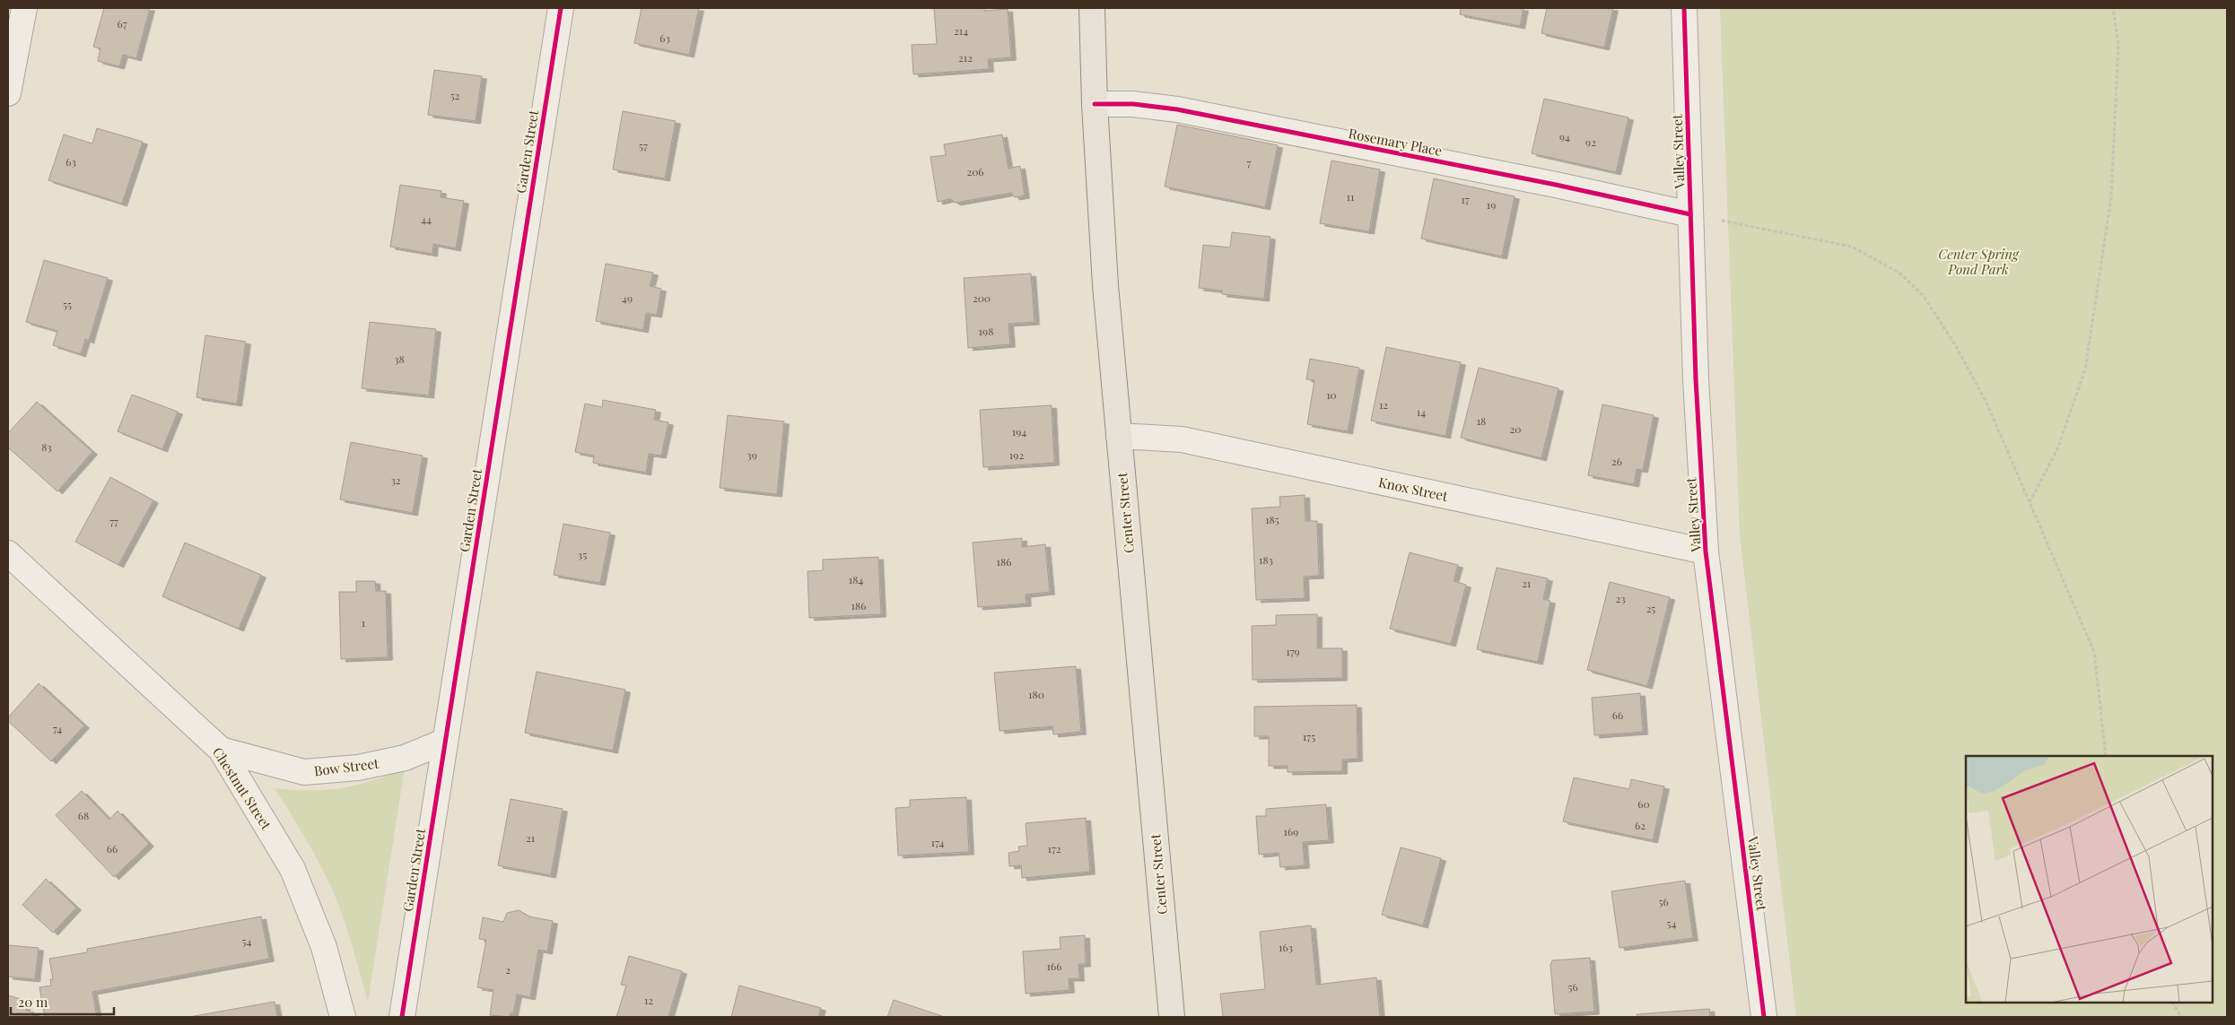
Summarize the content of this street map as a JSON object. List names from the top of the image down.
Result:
{
  "streets": {
    "main road": ["Center Street"],
    "street": [
      "Rosemary Place",
      "Garden Street",
      "Valley Street",
      "Knox Street",
      "Bow Street",
      "Chestnut Street"
    ]
  },
  "crossings": [
    ["Rosemary Place", "Valley Street"],
    ["Rosemary Place", "Center Street"],
    ["Garden Street", "Bow Street"],
    ["Valley Street", "Knox Street"],
    ["Knox Street", "Center Street"],
    ["Bow Street", "Chestnut Street"]
  ],
  "parks": ["Center Spring Pond Park"],
  "house_numbers": [
    "67",
    "214",
    "63",
    "212",
    "52",
    "94",
    "92",
    "57",
    "63",
    "7",
    "206",
    "11",
    "17",
    "19",
    "44",
    "49",
    "200",
    "55",
    "198",
    "38",
    "10",
    "12",
    "14",
    "18",
    "20",
    "194",
    "83",
    "39",
    "192",
    "26",
    "32",
    "185",
    "77",
    "35",
    "183",
    "186",
    "184",
    "21",
    "23",
    "186",
    "25",
    "1",
    "179",
    "180",
    "66",
    "74",
    "175",
    "60",
    "68",
    "62",
    "169",
    "21",
    "174",
    "66",
    "172",
    "56",
    "54",
    "54",
    "163",
    "166",
    "2",
    "56",
    "12"
  ],
  "scale_bar": "20 m"
}
